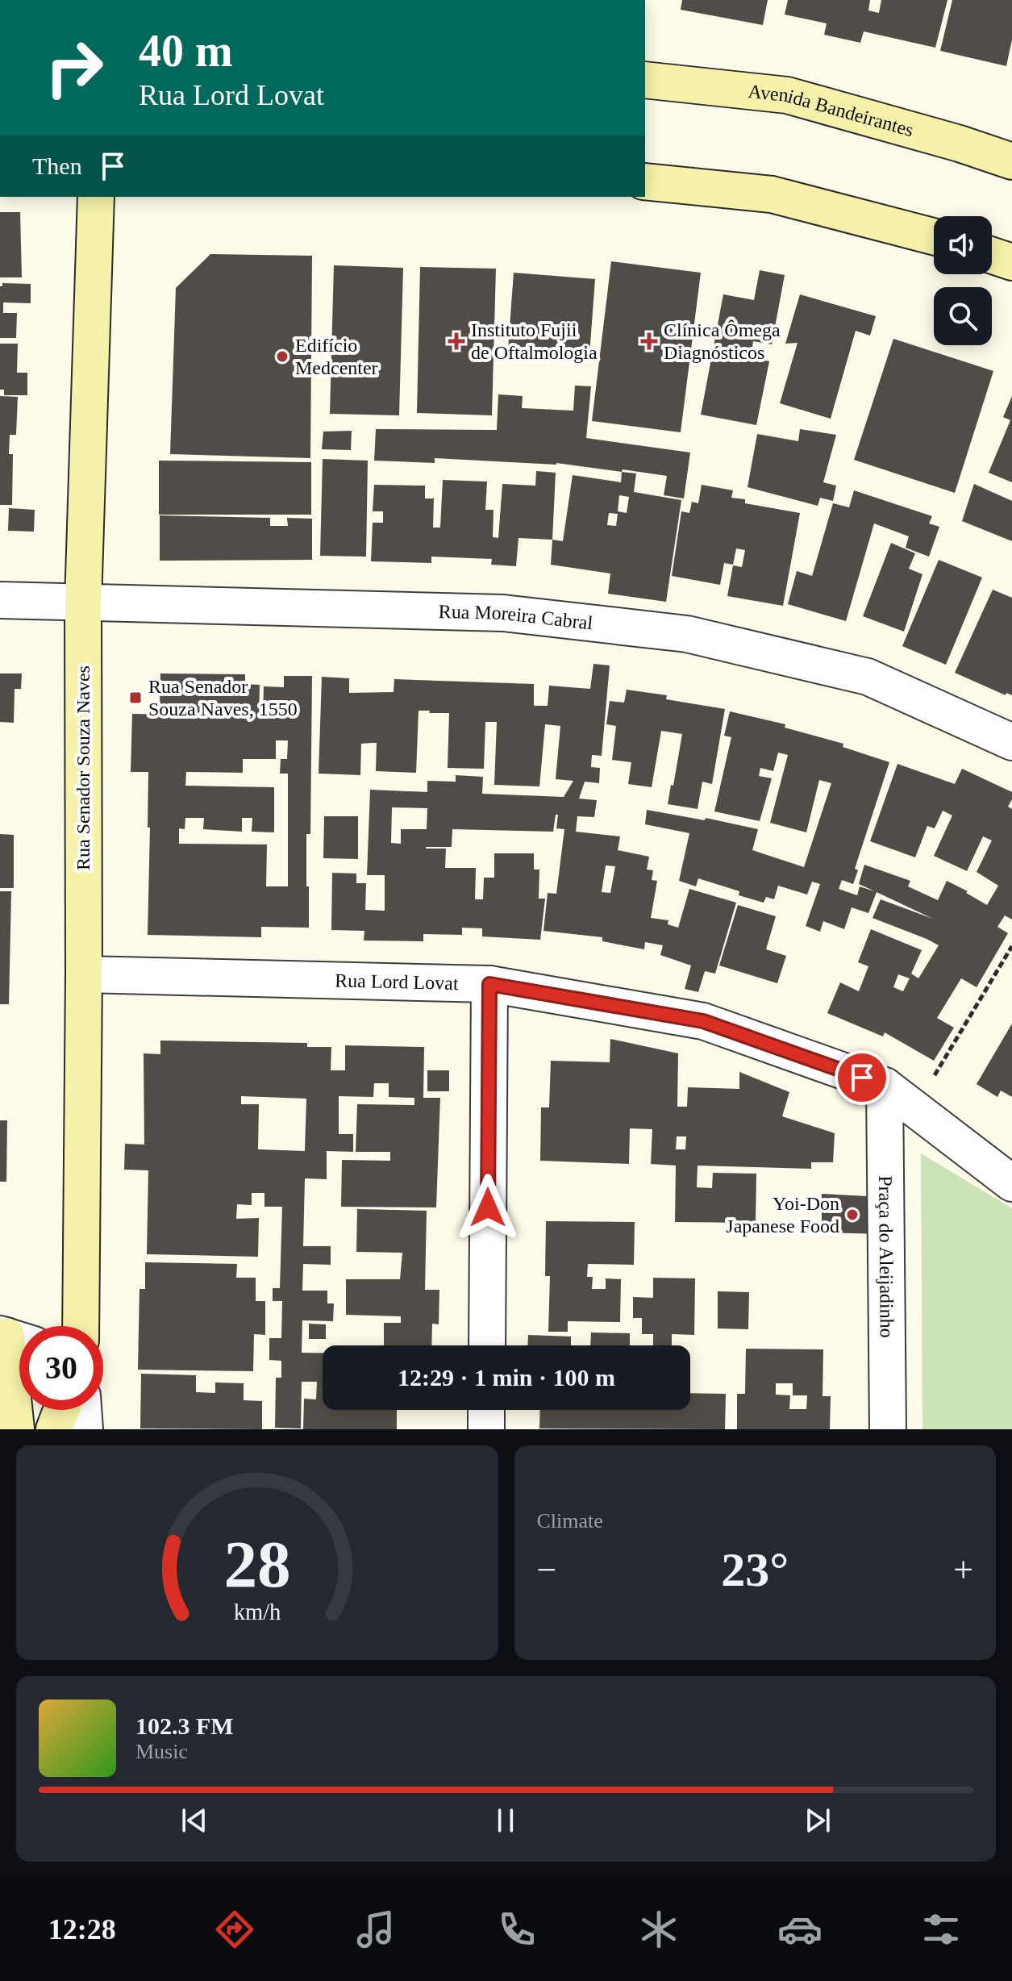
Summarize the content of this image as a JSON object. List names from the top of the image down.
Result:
{
  "streets": {
    "main road": ["Avenida Bandeirantes", "Rua Senador Souza Naves"],
    "street": ["Rua Moreira Cabral", "Rua Lord Lovat", "Praça do Aleijadinho"]
  },
  "crossings": [
    ["Rua Moreira Cabral", "Rua Senador Souza Naves"],
    ["Rua Senador Souza Naves", "Rua Lord Lovat"],
    ["Rua Lord Lovat", "Praça do Aleijadinho"]
  ],
  "places": {
    "health": ["Instituto Fujii de Oftalmologia", "Clínica Ômega Diagnósticos"],
    "other": ["Edifício Medcenter", "Yoi-Don Japanese Food"],
    "transit": ["Rua Senador Souza Naves, 1550"]
  },
  "page": {
    "turn": ["40 m", "Rua Lord Lovat"],
    "then": "Then",
    "limit": "30",
    "trip": "12:29 · 1 min · 100 m",
    "tile": "Climate",
    "heat": ["−", "23°", "+"],
    "song": ["102.3 FM", "Music"],
    "tabs": "12:28",
    "gauge": ["28", "km/h"]
  }
}
